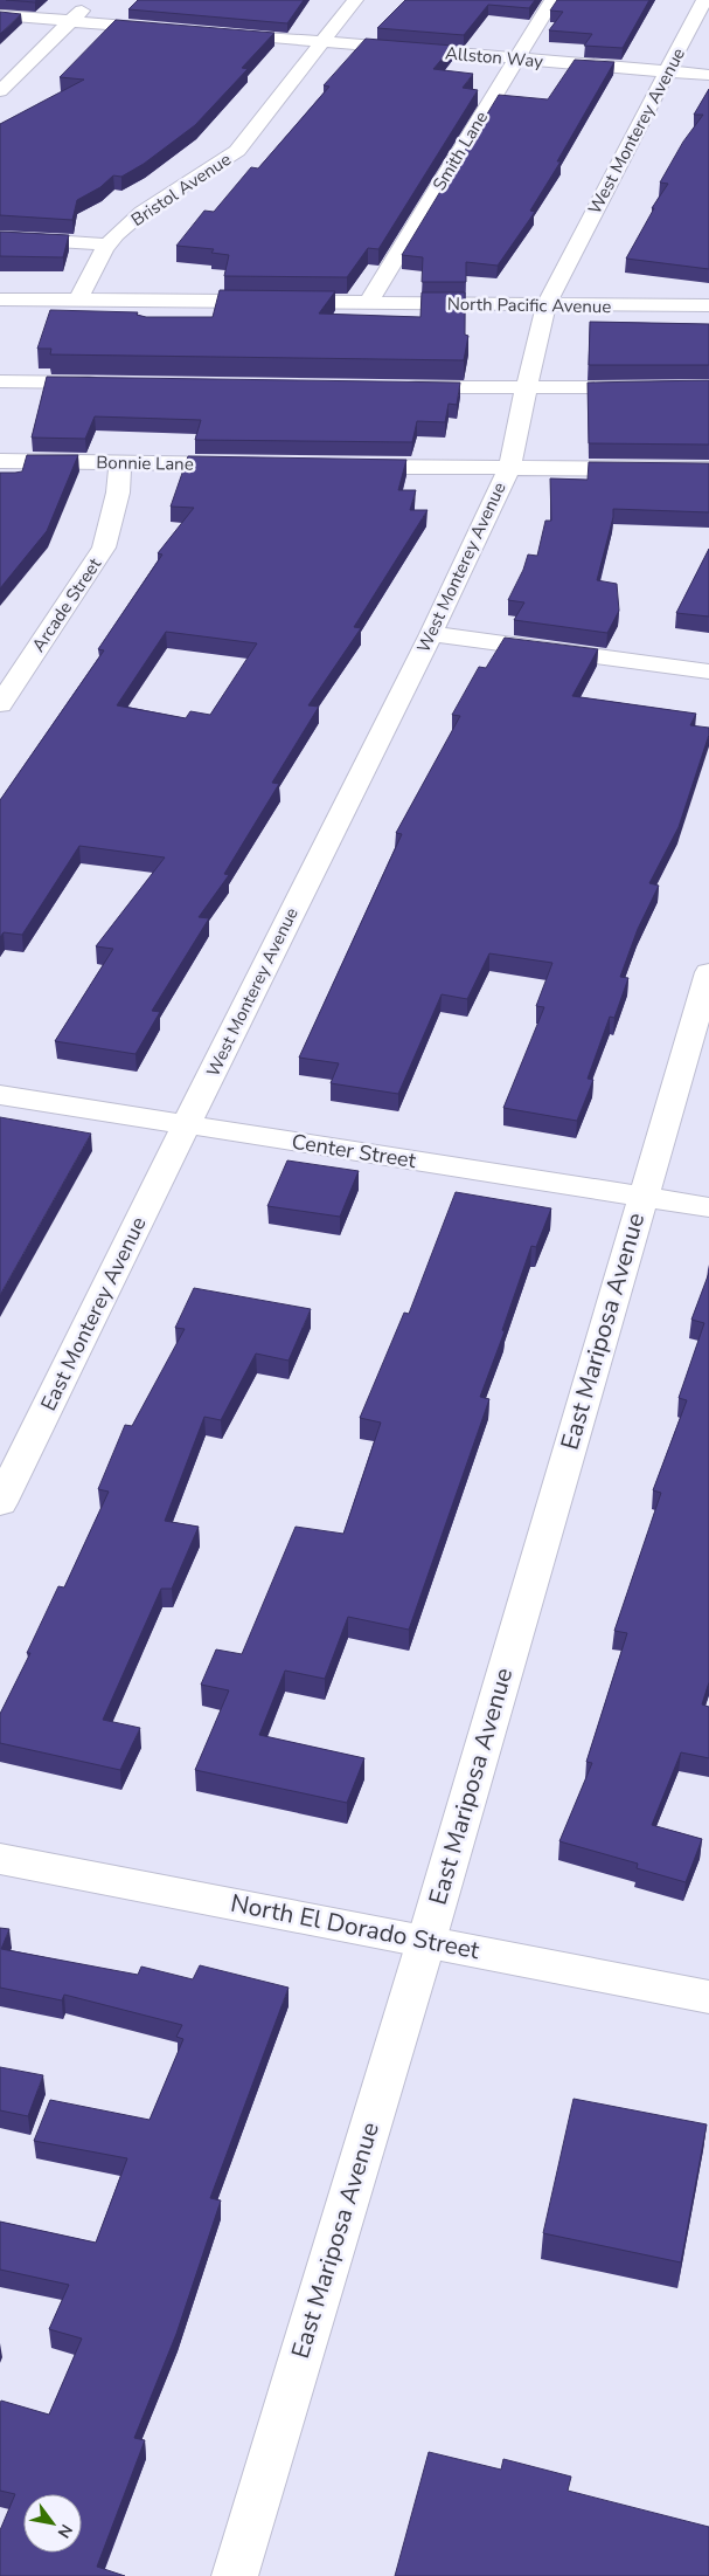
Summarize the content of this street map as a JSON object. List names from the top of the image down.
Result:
{
  "streets": {
    "street": [
      "Allston Way",
      "West Monterey Avenue",
      "Smith Lane",
      "Bristol Avenue",
      "North Pacific Avenue",
      "Bonnie Lane",
      "Arcade Street",
      "Center Street",
      "East Monterey Avenue",
      "East Mariposa Avenue",
      "North El Dorado Street"
    ]
  },
  "crossings": [
    ["Allston Way", "West Monterey Avenue"],
    ["Allston Way", "Smith Lane"],
    ["Allston Way", "Bristol Avenue"],
    ["West Monterey Avenue", "North Pacific Avenue"],
    ["West Monterey Avenue", "Center Street"],
    ["West Monterey Avenue", "East Monterey Avenue"],
    ["Smith Lane", "North Pacific Avenue"],
    ["Bristol Avenue", "North Pacific Avenue"],
    ["Bonnie Lane", "Arcade Street"],
    ["Center Street", "East Monterey Avenue"],
    ["Center Street", "East Mariposa Avenue"],
    ["East Mariposa Avenue", "North El Dorado Street"]
  ],
  "north": "bottom right"
}
